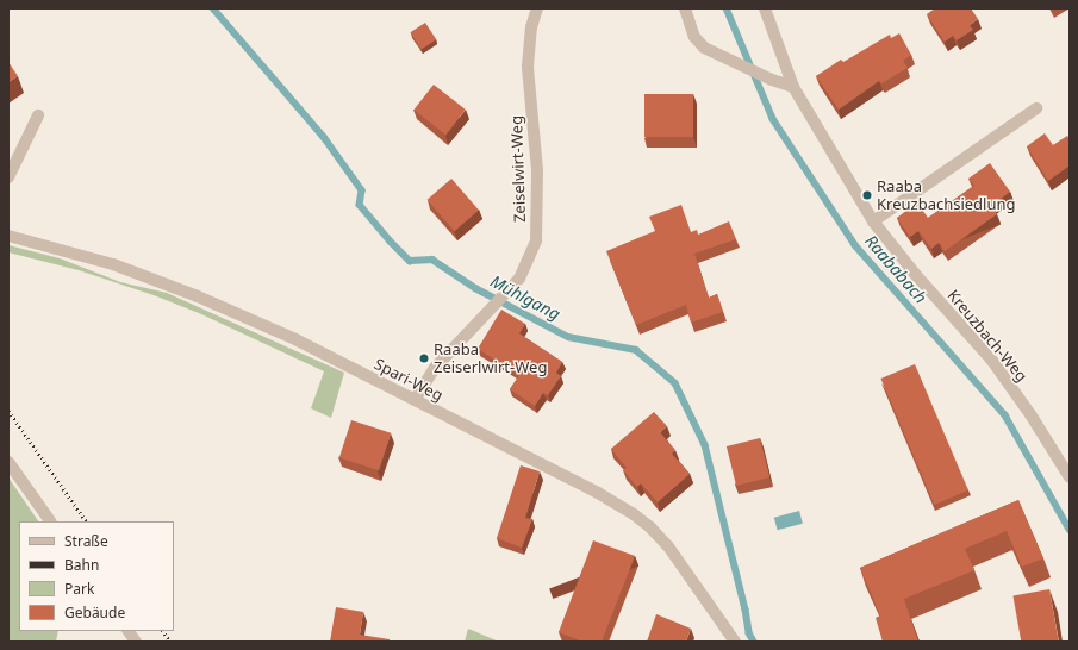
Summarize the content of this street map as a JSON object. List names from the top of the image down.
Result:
{
  "streets": {
    "street": ["Zeiselwirt-Weg", "Kreuzbach-Weg", "Spari-Weg"]
  },
  "crossings": [
    ["Zeiselwirt-Weg", "Spari-Weg"]
  ],
  "water": ["Raababach", "Mühlgang"],
  "places": ["Raaba Kreuzbachsiedlung", "Raaba Zeiserlwirt-Weg"],
  "legend": [
    "Straße",
    "Bahn",
    "Park",
    "Gebäude"
  ]
}
